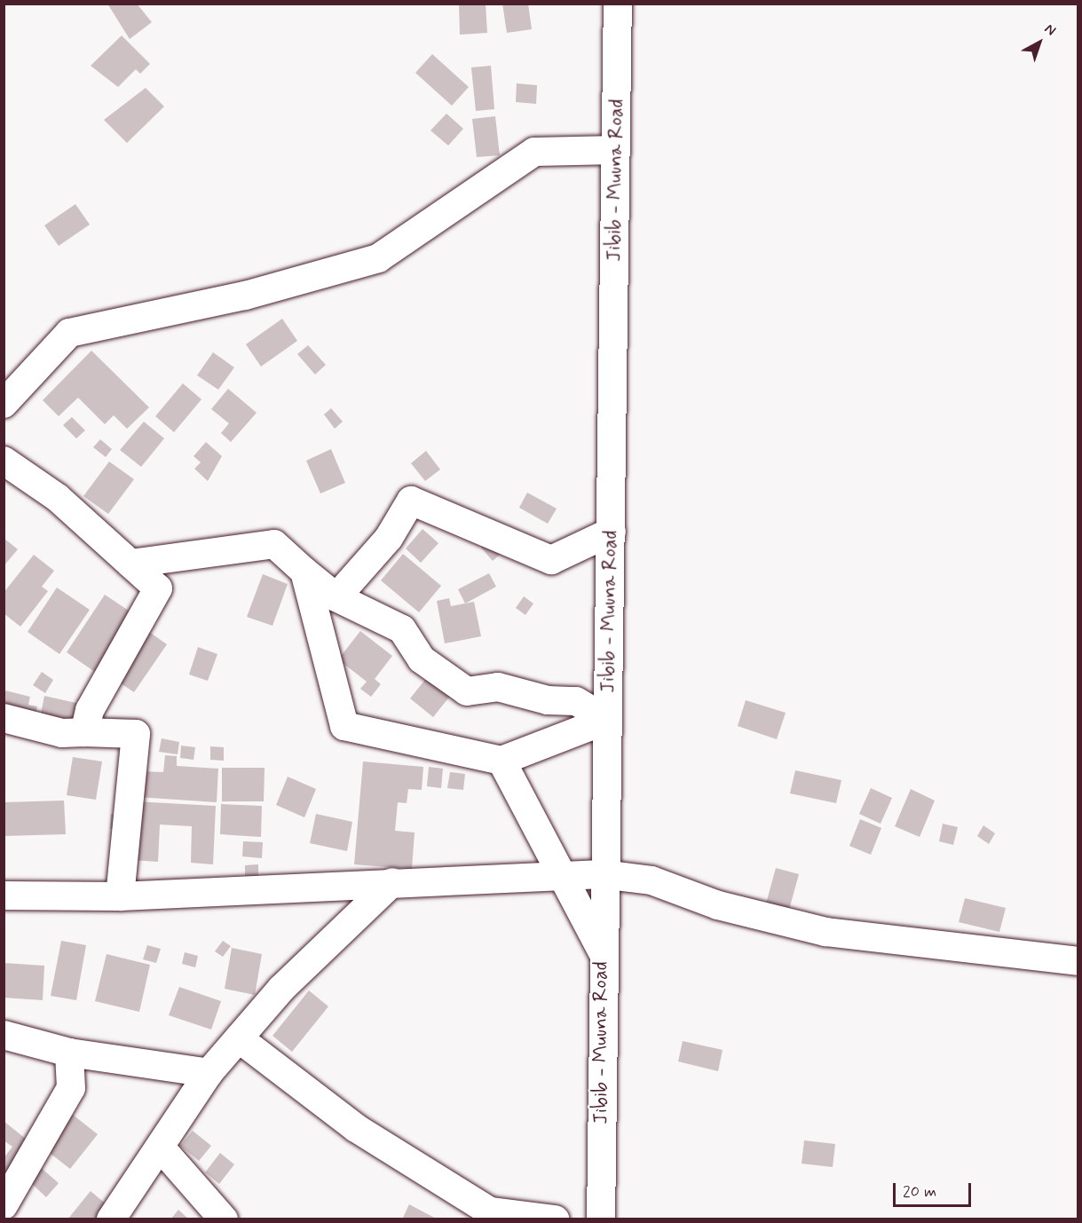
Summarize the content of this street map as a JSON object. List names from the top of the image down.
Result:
{
  "streets": {
    "street": ["Jibib - Muuna Road"]
  },
  "scale_bar": "20 m",
  "north": "top right"
}
